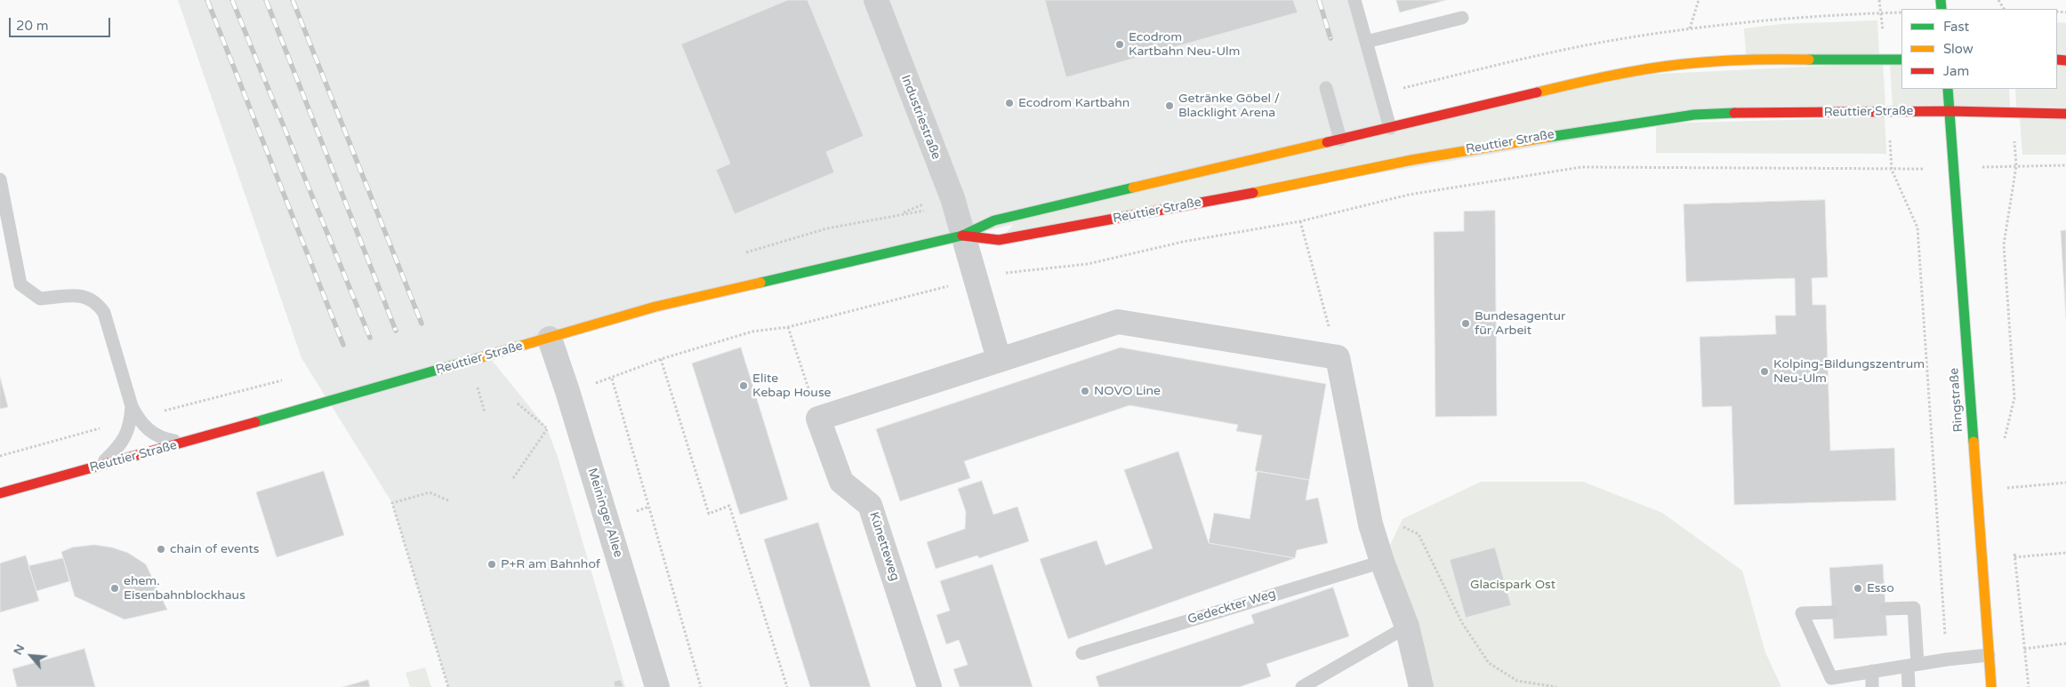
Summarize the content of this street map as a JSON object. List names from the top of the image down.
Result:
{
  "streets": {
    "main road": ["Reuttier Straße", "Ringstraße"],
    "street": ["Industriestraße", "Meininger Allee", "Künetteweg"],
    "lane": ["Gedeckter Weg"]
  },
  "crossings": [
    ["Reuttier Straße", "Industriestraße"],
    ["Reuttier Straße", "Ringstraße"],
    ["Reuttier Straße", "Meininger Allee"]
  ],
  "parks": ["Glacispark Ost"],
  "places": [
    "Ecodrom Kartbahn Neu-Ulm",
    "Ecodrom Kartbahn",
    "Getränke Göbel / Blacklight Arena",
    "Bundesagentur für Arbeit",
    "Kolping-Bildungszentrum Neu-Ulm",
    "Elite Kebap House",
    "NOVO Line",
    "chain of events",
    "P+R am Bahnhof",
    "ehem. Eisenbahnblockhaus",
    "Esso"
  ],
  "legend": ["Fast", "Slow", "Jam"],
  "scale_bar": "20 m",
  "north": "top left"
}
